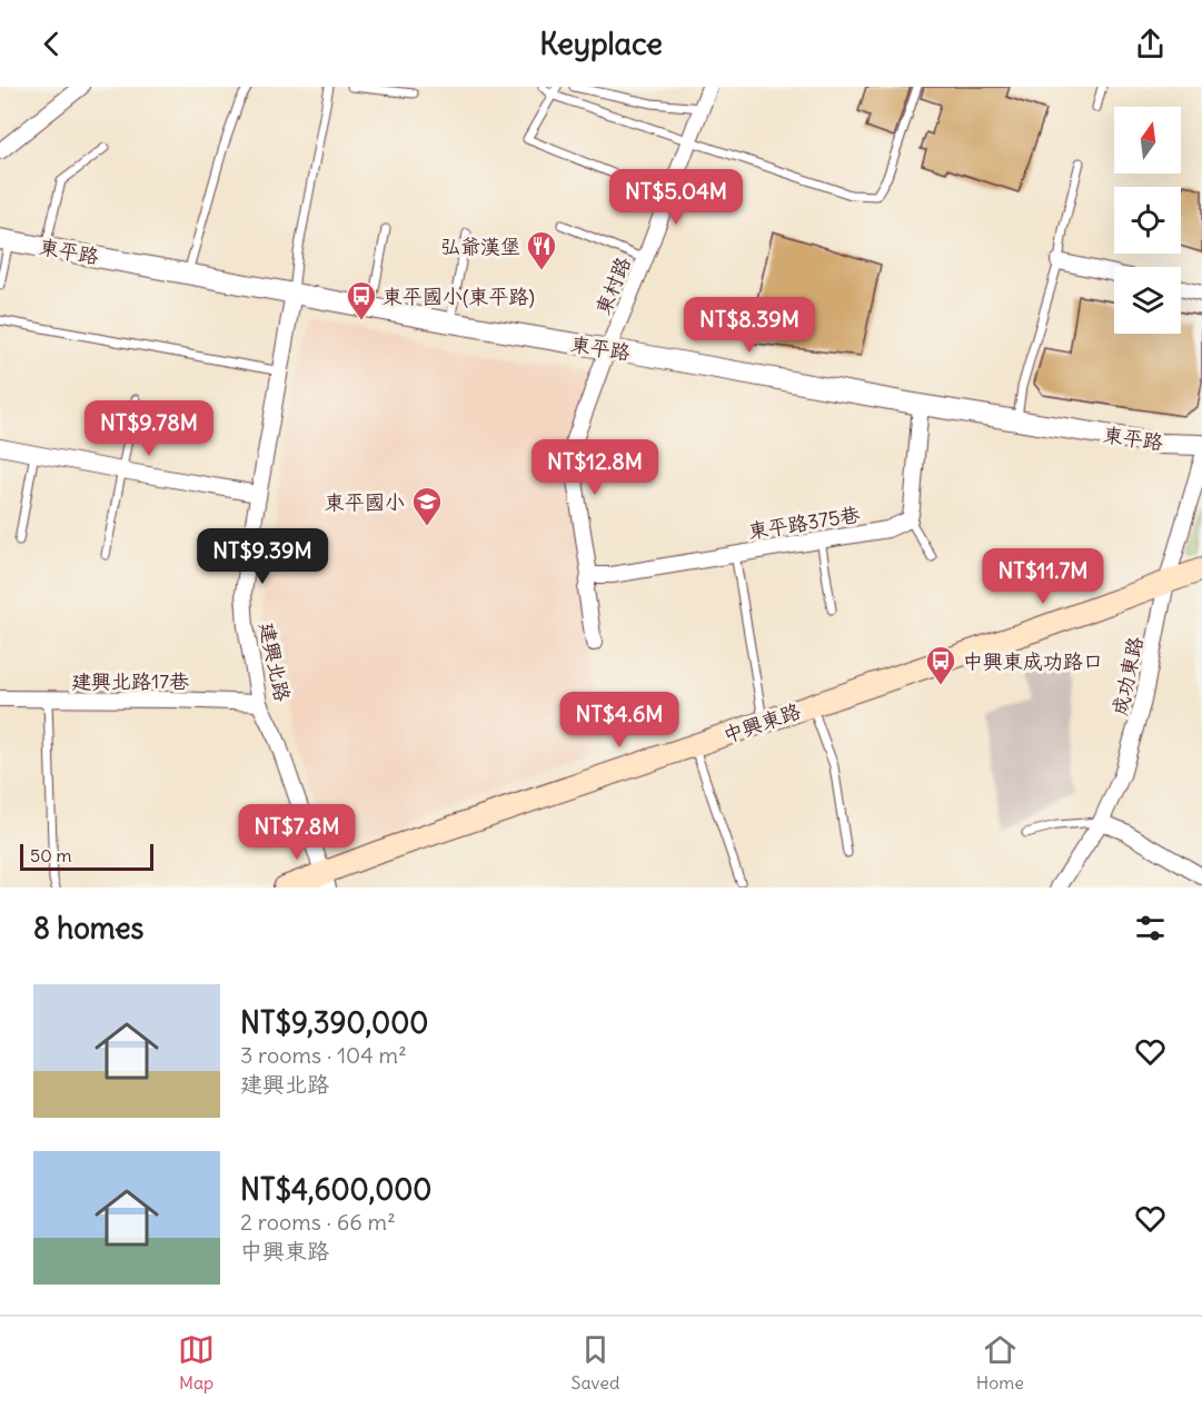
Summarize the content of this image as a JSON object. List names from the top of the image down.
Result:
{
  "streets": {
    "main road": ["中興東路"],
    "street": [
      "東平路",
      "東村路",
      "東平路375巷",
      "建興北路",
      "成功東路",
      "建興北路17巷"
    ]
  },
  "crossings": [
    ["東平路", "東村路"],
    ["東平路", "建興北路"],
    ["建興北路", "建興北路17巷"],
    ["建興北路", "中興東路"],
    ["成功東路", "中興東路"]
  ],
  "places": {
    "restaurant": ["弘爺漢堡"],
    "bus stop": ["東平國小(東平路)", "中興東成功路口"],
    "school or university": ["東平國小"]
  },
  "scale_bar": "50 m",
  "north": "top",
  "page": {
    "header": "Keyplace",
    "price": [
      "NT$5.04M",
      "NT$8.39M",
      "NT$9.78M",
      "NT$12.8M",
      "NT$9.39M",
      "NT$11.7M",
      "NT$4.6M",
      "NT$7.8M"
    ],
    "scale": "50 m",
    "heading": "8 homes",
    "list": [
      {
        "name": "NT$9,390,000",
        "note": "3 rooms · 104 m² · 建興北路"
      },
      {
        "name": "NT$4,600,000",
        "note": "2 rooms · 66 m² · 中興東路"
      }
    ],
    "tabs": ["Map", "Saved", "Home"]
  }
}
